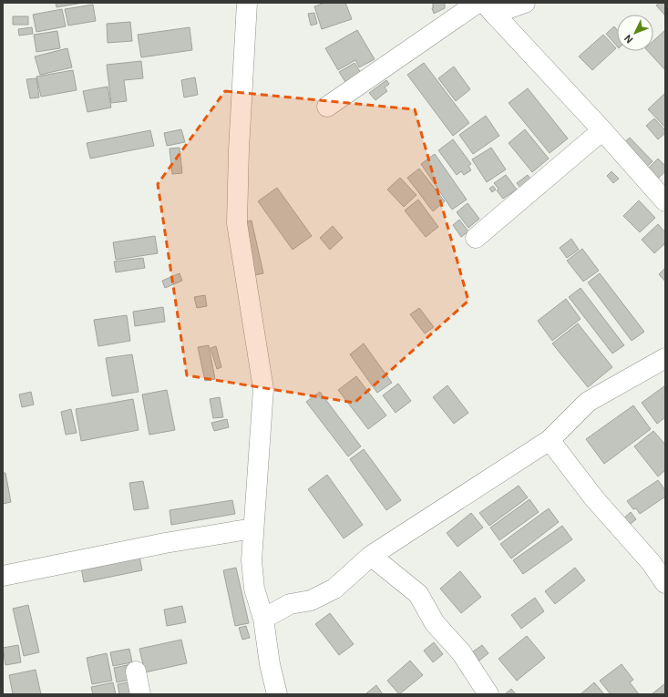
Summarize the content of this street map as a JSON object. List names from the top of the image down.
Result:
{
  "north": "bottom left"
}
